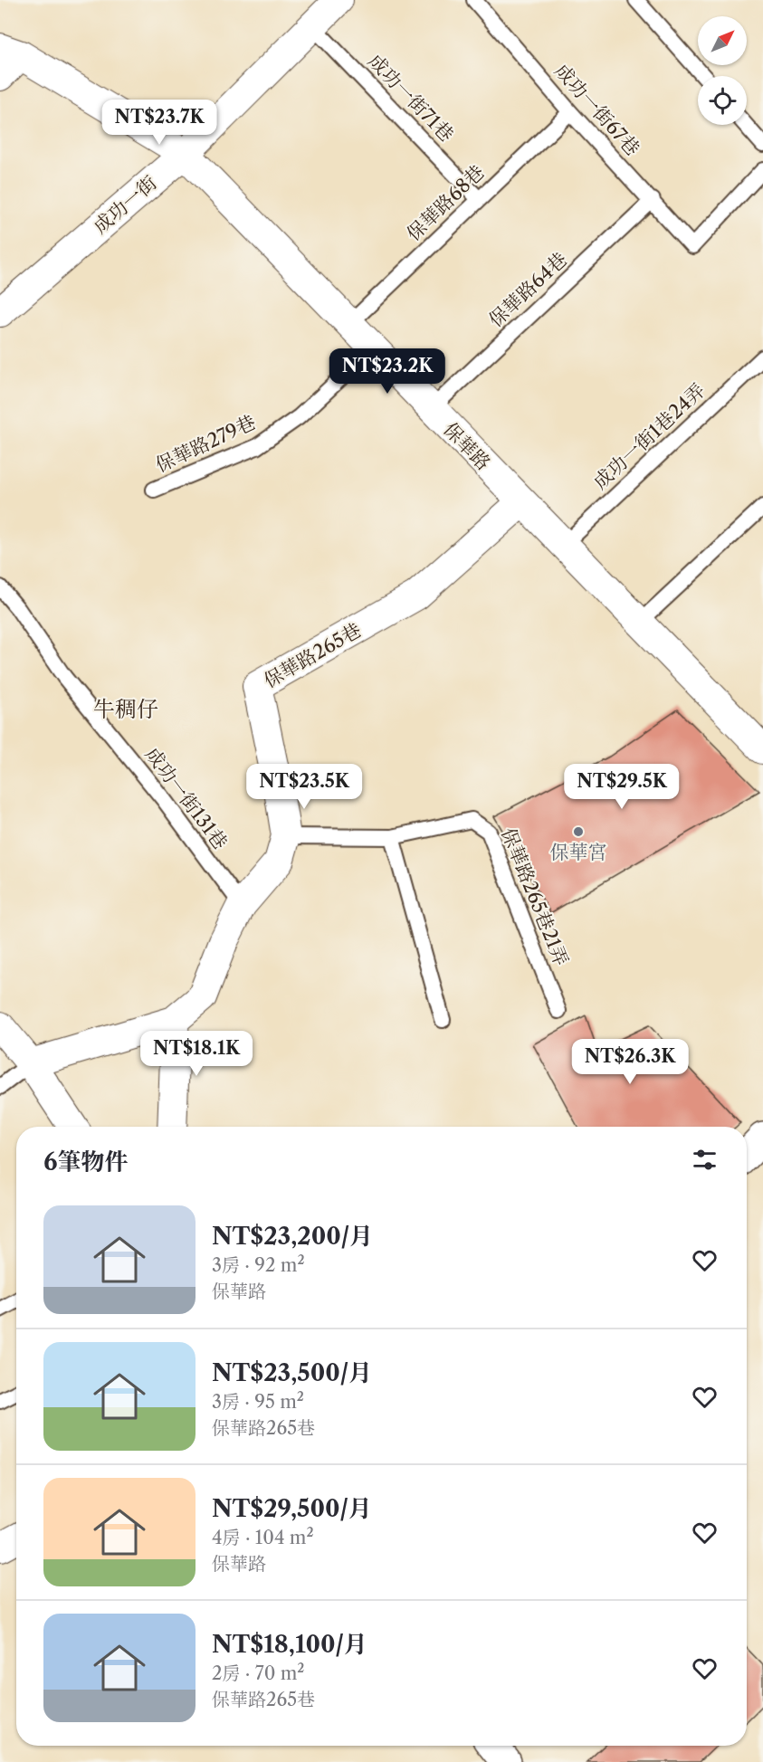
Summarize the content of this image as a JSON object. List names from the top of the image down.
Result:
{
  "streets": {
    "street": ["成功一街", "保華路", "保華路265巷"],
    "lane": [
      "成功一街71巷",
      "成功一街67巷",
      "保華路68巷",
      "保華路64巷",
      "成功一街1巷24弄",
      "保華路279巷",
      "成功一街131巷",
      "保華路265巷21弄"
    ]
  },
  "crossings": [
    ["成功一街71巷", "保華路68巷"],
    ["成功一街71巷", "成功一街"],
    ["成功一街67巷", "保華路68巷"],
    ["成功一街67巷", "保華路64巷"],
    ["保華路68巷", "保華路"],
    ["成功一街", "保華路"],
    ["保華路64巷", "保華路"],
    ["成功一街1巷24弄", "保華路"],
    ["保華路279巷", "保華路"],
    ["保華路", "保華路265巷"],
    ["保華路265巷", "成功一街131巷"],
    ["保華路265巷", "保華路265巷21弄"]
  ],
  "districts": ["牛稠仔"],
  "places": ["保華宮"],
  "north": "top right",
  "page": {
    "price": [
      "NT$23.7K",
      "NT$23.2K",
      "NT$23.5K",
      "NT$29.5K",
      "NT$18.1K",
      "NT$26.3K"
    ],
    "heading": "6筆物件",
    "list": [
      {
        "name": "NT$23,200/月",
        "note": "3房 · 92 m² · 保華路"
      },
      {
        "name": "NT$23,500/月",
        "note": "3房 · 95 m² · 保華路265巷"
      },
      {
        "name": "NT$29,500/月",
        "note": "4房 · 104 m² · 保華路"
      },
      {
        "name": "NT$18,100/月",
        "note": "2房 · 70 m² · 保華路265巷"
      }
    ]
  }
}
